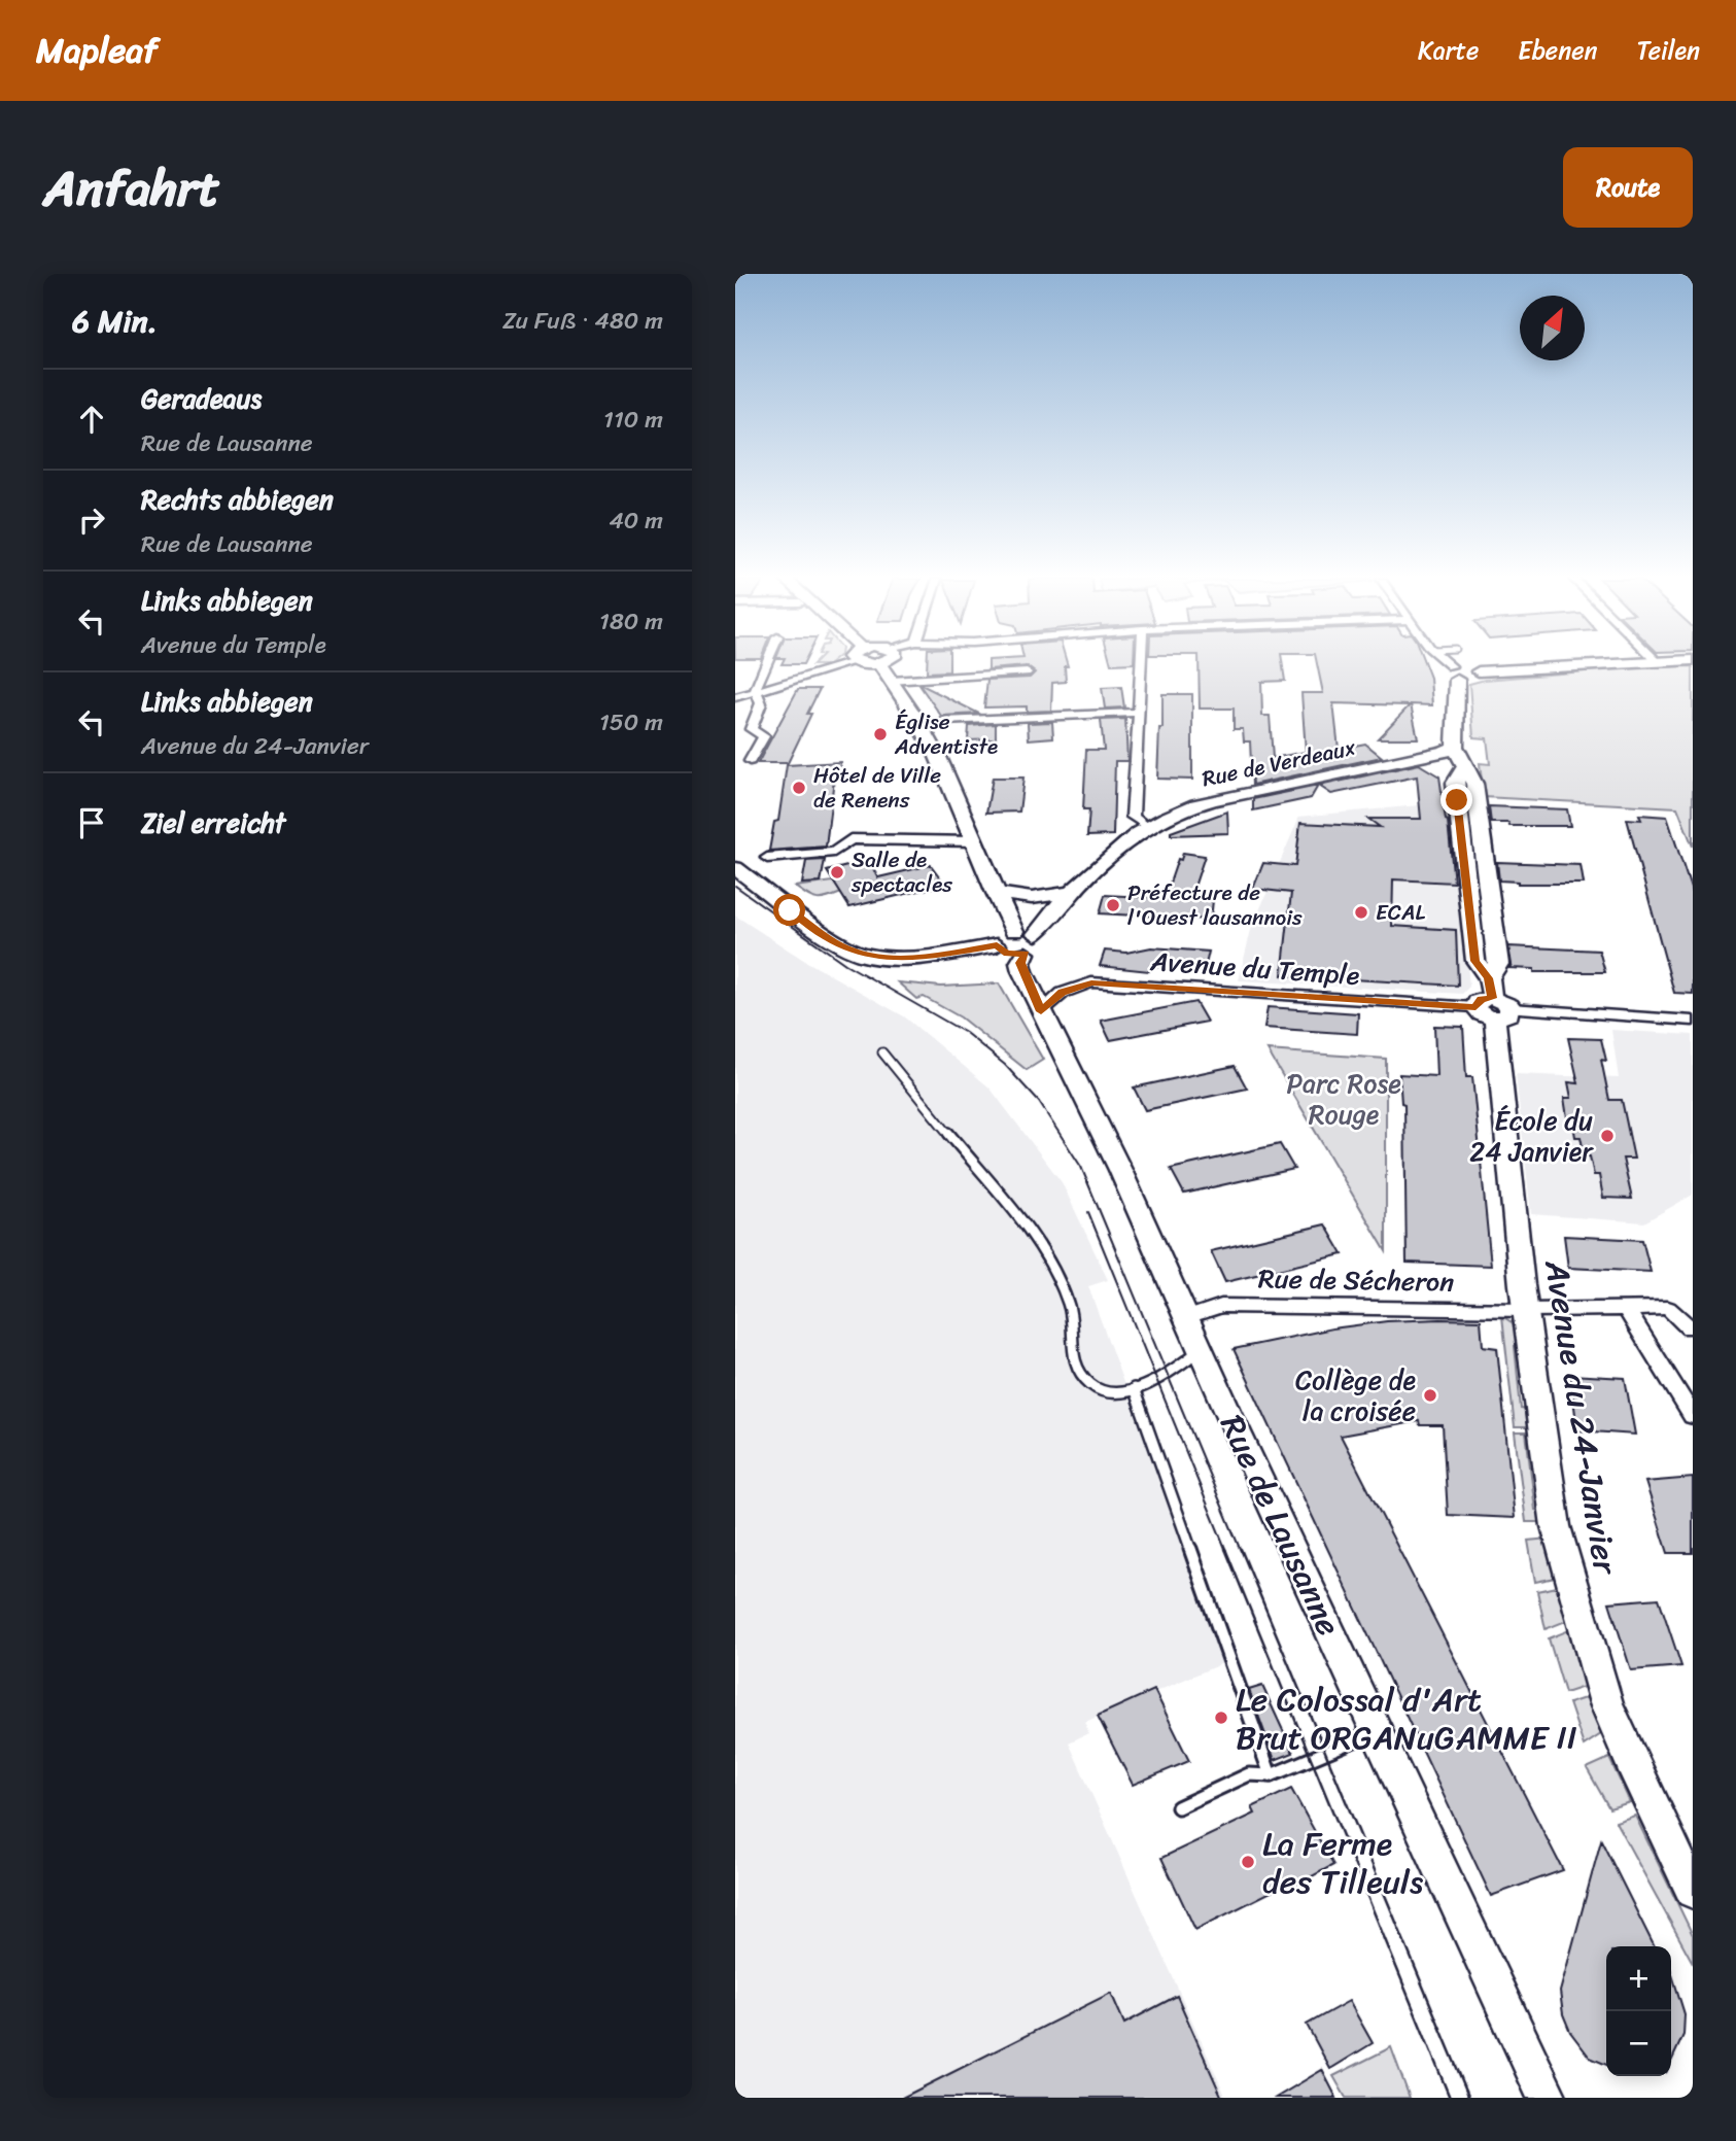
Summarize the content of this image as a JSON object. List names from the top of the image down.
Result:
{
  "streets": {
    "street": [
      "Rue de Verdeaux",
      "Avenue du Temple",
      "Rue de Sécheron",
      "Avenue du 24-Janvier",
      "Rue de Lausanne"
    ]
  },
  "crossings": [
    ["Rue de Verdeaux", "Avenue du 24-Janvier"],
    ["Rue de Verdeaux", "Rue de Lausanne"],
    ["Avenue du Temple", "Avenue du 24-Janvier"],
    ["Avenue du Temple", "Rue de Lausanne"],
    ["Rue de Sécheron", "Avenue du 24-Janvier"],
    ["Rue de Sécheron", "Rue de Lausanne"]
  ],
  "parks": ["Parc Rose Rouge"],
  "places": [
    "Église Adventiste",
    "Hôtel de Ville de Renens",
    "Salle de spectacles",
    "Préfecture de l'Ouest lausannois",
    "ECAL",
    "École du 24 Janvier",
    "Collège de la croisée",
    "Le Colossal d'Art Brut ORGANuGAMME II",
    "La Ferme des Tilleuls"
  ],
  "north": "top right",
  "page": {
    "header": "Mapleaf",
    "nav": ["Karte", "Ebenen", "Teilen"],
    "title": "Anfahrt",
    "buttons": "Route",
    "heading": ["6 Min.", "Zu Fuß · 480 m"],
    "list": [
      ["Geradeaus", "Rue de Lausanne", "110 m"],
      ["Rechts abbiegen", "Rue de Lausanne", "40 m"],
      ["Links abbiegen", "Avenue du Temple", "180 m"],
      ["Links abbiegen", "Avenue du 24-Janvier", "150 m"],
      "Ziel erreicht"
    ],
    "map_buttons": ["+", "−"]
  }
}
